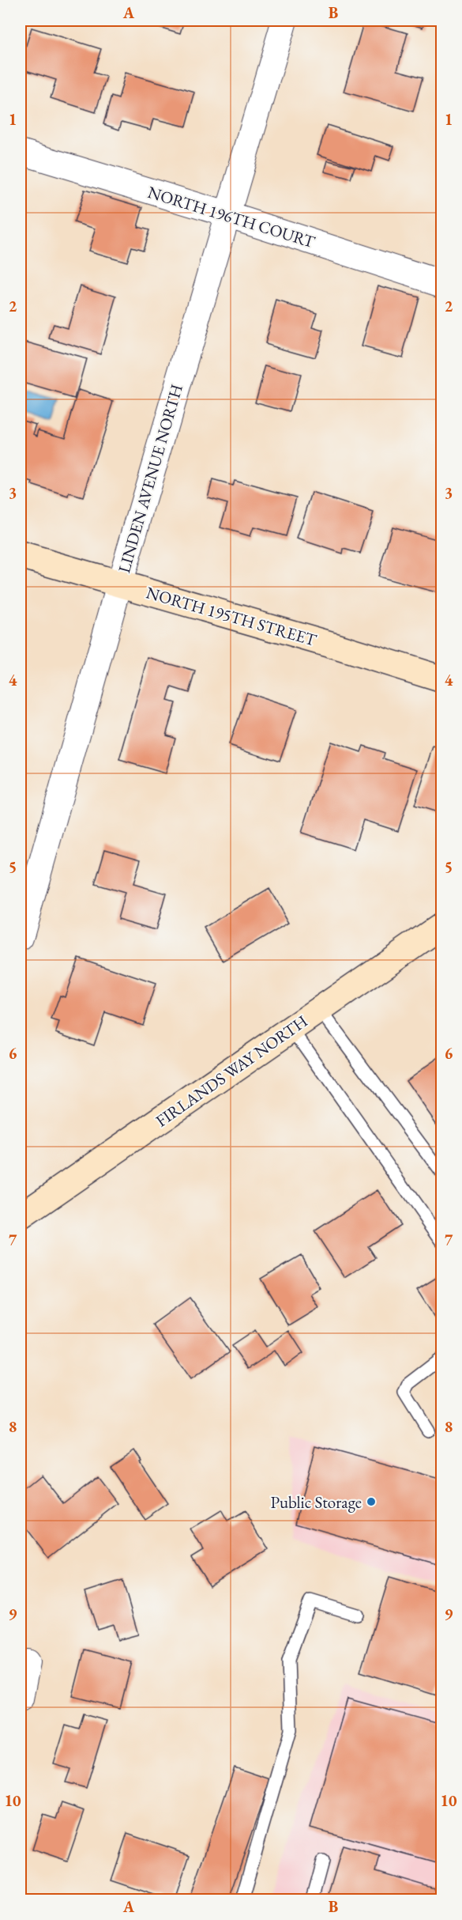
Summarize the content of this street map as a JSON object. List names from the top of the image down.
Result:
{
  "streets": {
    "street": [
      "NORTH 196TH COURT",
      "LINDEN AVENUE NORTH",
      "NORTH 195TH STREET",
      "FIRLANDS WAY NORTH"
    ]
  },
  "crossings": [
    ["NORTH 196TH COURT", "LINDEN AVENUE NORTH"],
    ["LINDEN AVENUE NORTH", "NORTH 195TH STREET"]
  ],
  "places": ["Public Storage"],
  "grid": {
    "columns": ["A", "B"],
    "rows": [
      "1",
      "2",
      "3",
      "4",
      "5",
      "6",
      "7",
      "8",
      "9",
      "10"
    ]
  }
}
